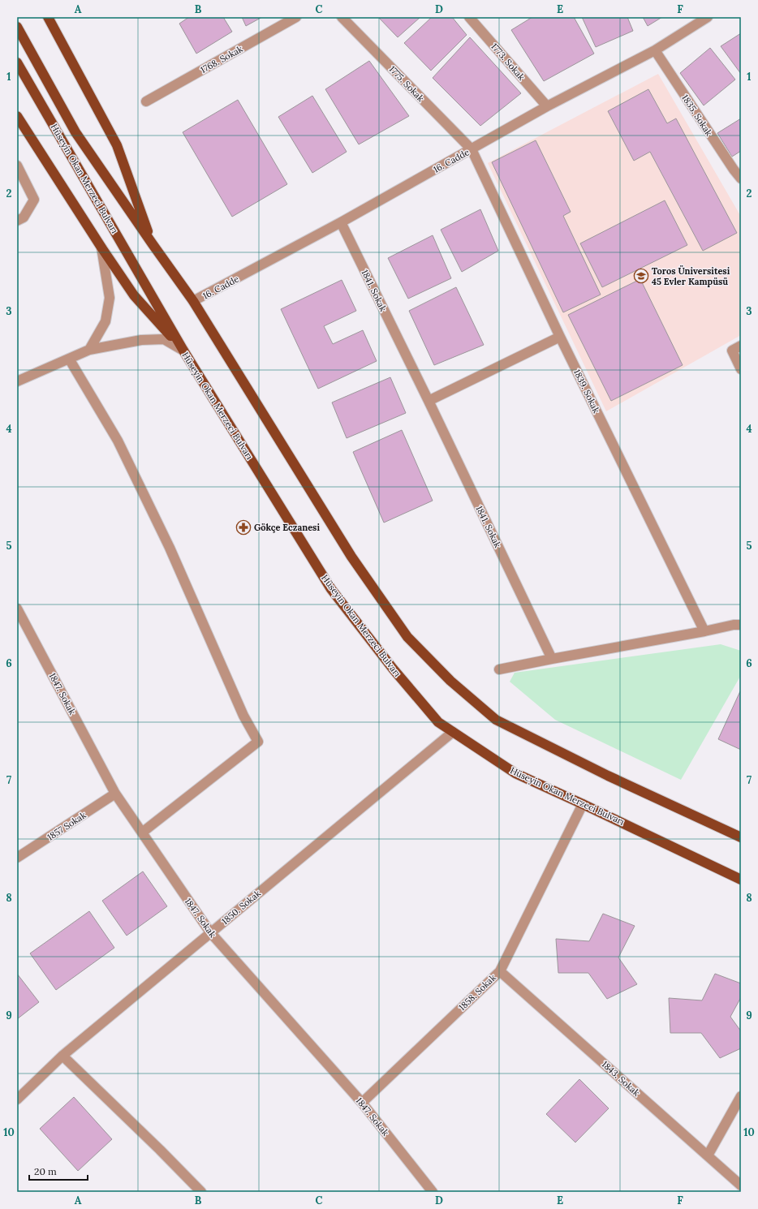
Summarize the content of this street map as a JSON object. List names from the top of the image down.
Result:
{
  "streets": {
    "main road": ["Hüseyin Okan Merzeci Bulvarı"],
    "street": [
      "1768. Sokak",
      "1773. Sokak",
      "1775. Sokak",
      "1835. Sokak",
      "16. Cadde",
      "1841. Sokak",
      "1839. Sokak",
      "1847. Sokak",
      "1857 Sokak",
      "1850. Sokak",
      "1858. Sokak",
      "1843. Sokak"
    ]
  },
  "crossings": [
    ["1773. Sokak", "16. Cadde"],
    ["1775. Sokak", "16. Cadde"],
    ["1775. Sokak", "1839. Sokak"],
    ["1835. Sokak", "16. Cadde"],
    ["16. Cadde", "Hüseyin Okan Merzeci Bulvarı"],
    ["16. Cadde", "1841. Sokak"],
    ["16. Cadde", "1839. Sokak"],
    ["Hüseyin Okan Merzeci Bulvarı", "1850. Sokak"],
    ["Hüseyin Okan Merzeci Bulvarı", "1858. Sokak"],
    ["1847. Sokak", "1857 Sokak"],
    ["1847. Sokak", "1850. Sokak"],
    ["1847. Sokak", "1858. Sokak"],
    ["1858. Sokak", "1843. Sokak"]
  ],
  "places": {
    "school or university": ["Toros Üniversitesi 45 Evler Kampüsü"],
    "pharmacy": ["Gökçe Eczanesi"]
  },
  "scale_bar": "20 m",
  "grid": {
    "columns": [
      "A",
      "B",
      "C",
      "D",
      "E",
      "F"
    ],
    "rows": [
      "1",
      "2",
      "3",
      "4",
      "5",
      "6",
      "7",
      "8",
      "9",
      "10"
    ]
  }
}
